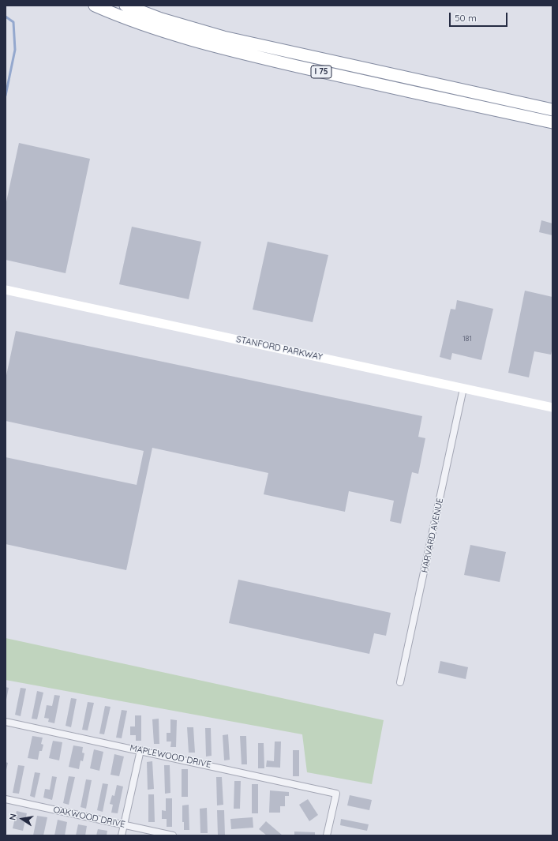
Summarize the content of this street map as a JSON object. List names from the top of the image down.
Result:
{
  "streets": {
    "highway": ["I 75"],
    "street": [
      "STANFORD PARKWAY",
      "HARVARD AVENUE",
      "MAPLEWOOD DRIVE",
      "OAKWOOD DRIVE"
    ]
  },
  "crossings": [
    ["STANFORD PARKWAY", "HARVARD AVENUE"]
  ],
  "house_numbers": ["181"],
  "scale_bar": "50 m",
  "north": "left"
}
